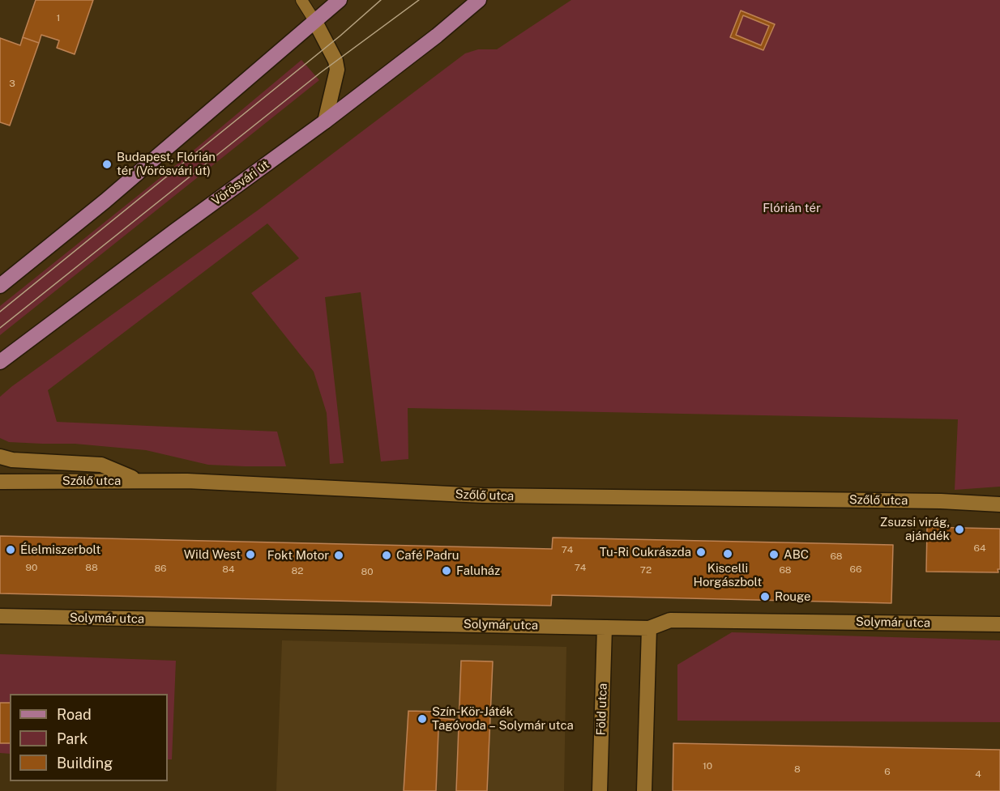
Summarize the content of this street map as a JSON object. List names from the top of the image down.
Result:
{
  "streets": {
    "main road": ["Vörösvári út"],
    "street": ["Szőlő utca", "Solymár utca", "Föld utca"]
  },
  "crossings": [
    ["Solymár utca", "Föld utca"]
  ],
  "parks": ["Flórián tér"],
  "places": [
    "Budapest, Flórián tér (Vörösvári út)",
    "Zsuzsi virág, ajándék",
    "Élelmiszerbolt",
    "Tu-Ri Cukrászda",
    "Kiscelli Horgászbolt",
    "Wild West",
    "ABC",
    "Fokt Motor",
    "Café Padru",
    "Faluház",
    "Rouge",
    "Szín-Kör-Játék Tagóvoda – Solymár utca"
  ],
  "house_numbers": [
    "1",
    "3",
    "64",
    "74",
    "68",
    "90",
    "88",
    "74",
    "86",
    "84",
    "66",
    "72",
    "68",
    "82",
    "80",
    "10",
    "8",
    "6",
    "4"
  ],
  "legend": ["Road", "Park", "Building"]
}
